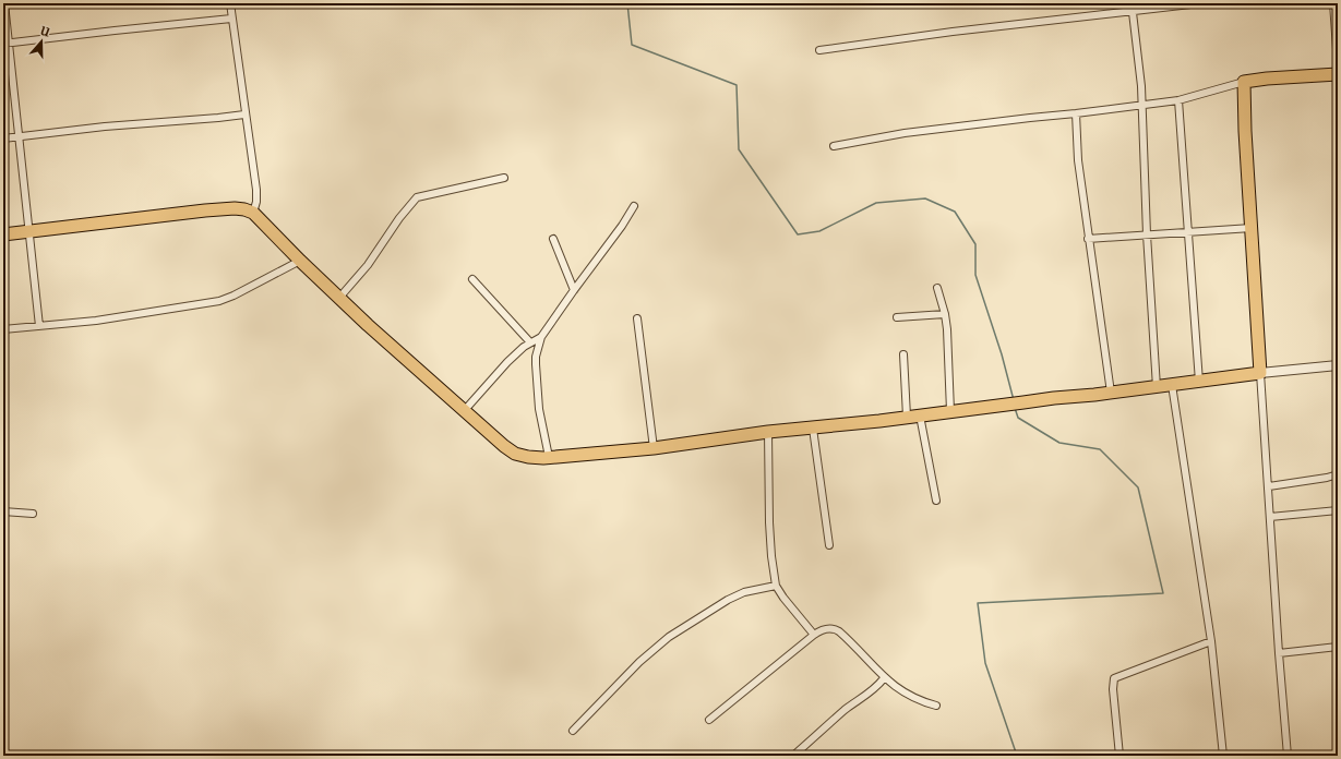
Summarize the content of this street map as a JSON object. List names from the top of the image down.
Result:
{
  "north": "top"
}
